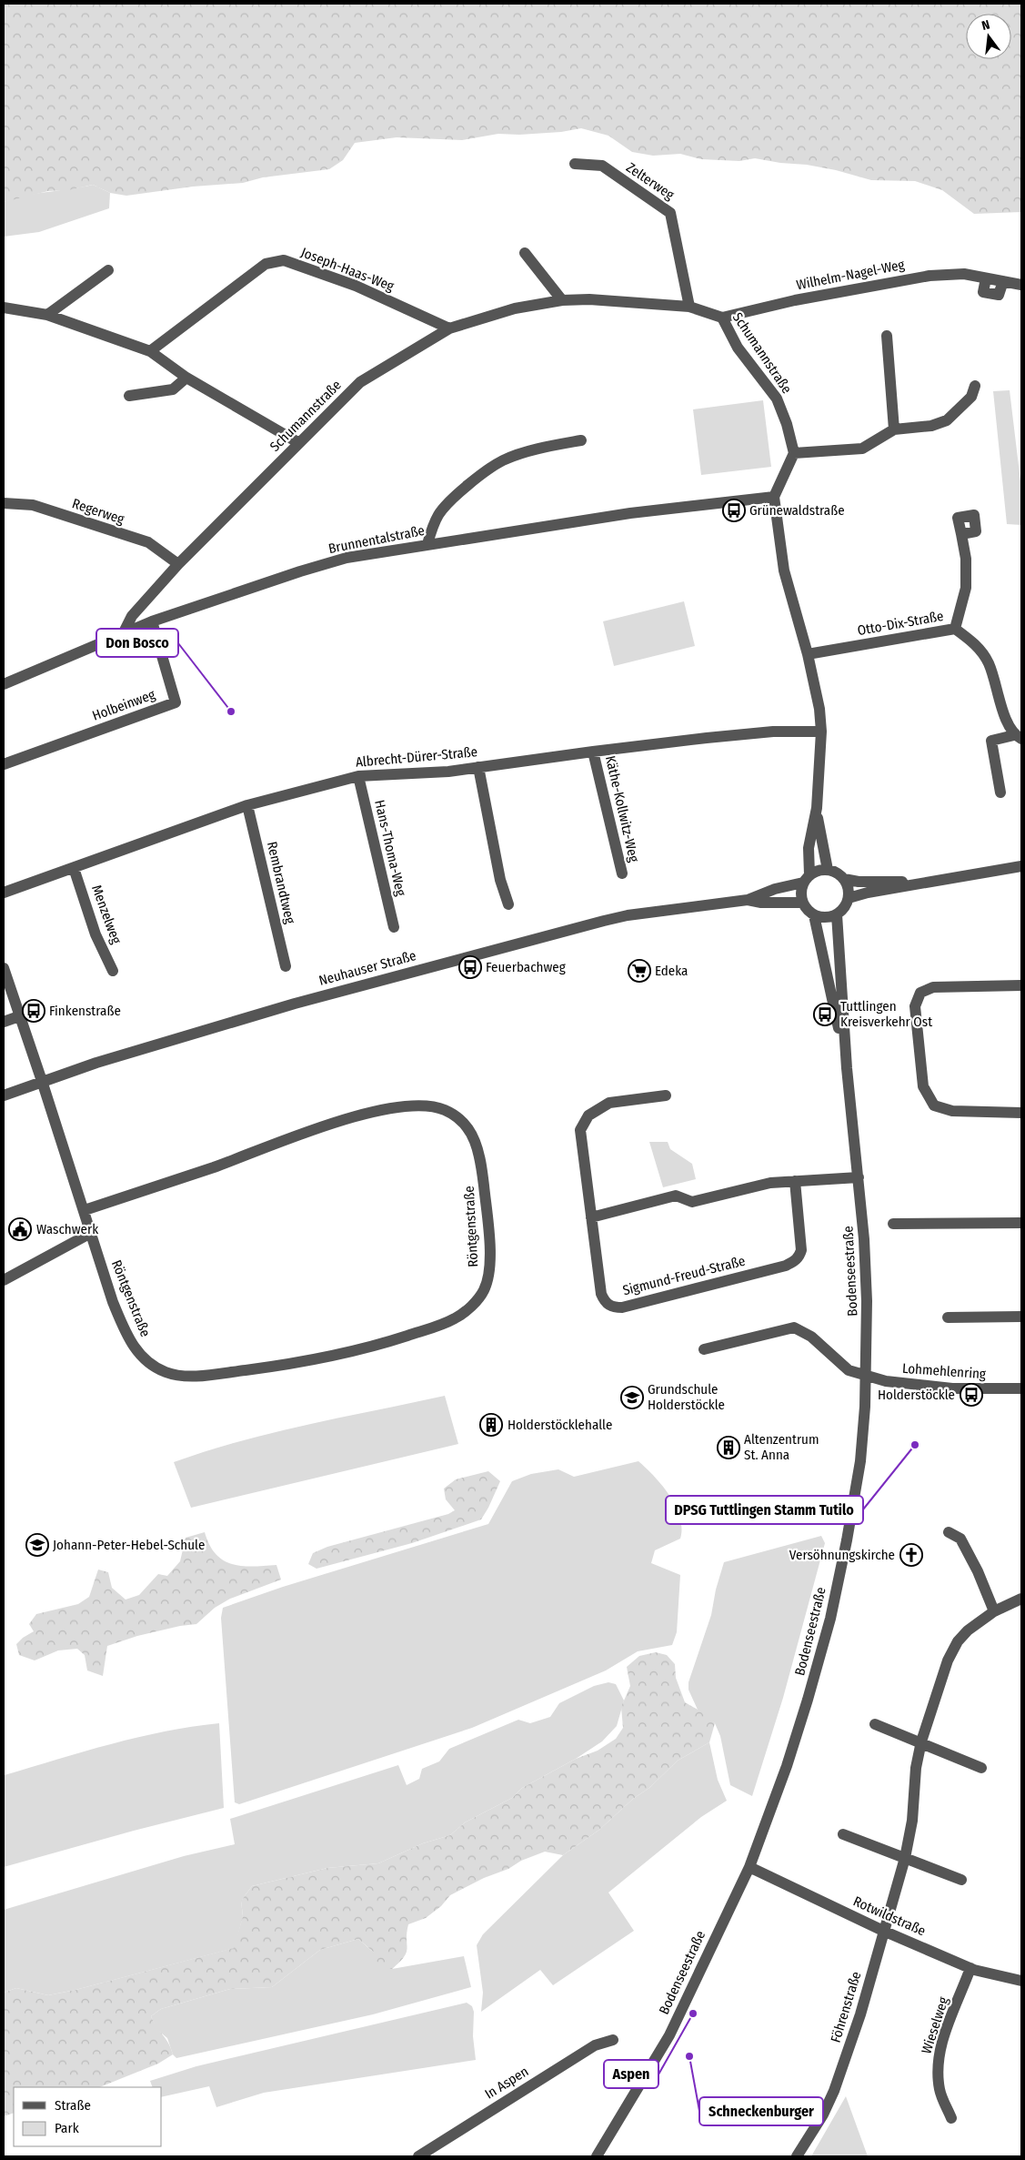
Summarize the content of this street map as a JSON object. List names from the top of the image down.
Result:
{
  "streets": {
    "street": [
      "Zelterweg",
      "Joseph-Haas-Weg",
      "Wilhelm-Nagel-Weg",
      "Schumannstraße",
      "Regerweg",
      "Brunnentalstraße",
      "Otto-Dix-Straße",
      "Holbeinweg",
      "Albrecht-Dürer-Straße",
      "Käthe-Kollwitz-Weg",
      "Hans-Thoma-Weg",
      "Rembrandtweg",
      "Menzelweg",
      "Neuhauser Straße",
      "Röntgenstraße",
      "Bodenseestraße",
      "Sigmund-Freud-Straße",
      "Lohmehlenring",
      "Rotwildstraße",
      "Föhrenstraße",
      "Wieselweg",
      "In Aspen"
    ]
  },
  "crossings": [
    ["Zelterweg", "Schumannstraße"],
    ["Joseph-Haas-Weg", "Schumannstraße"],
    ["Wilhelm-Nagel-Weg", "Schumannstraße"],
    ["Schumannstraße", "Regerweg"],
    ["Schumannstraße", "Brunnentalstraße"],
    ["Brunnentalstraße", "Holbeinweg"],
    ["Albrecht-Dürer-Straße", "Käthe-Kollwitz-Weg"],
    ["Albrecht-Dürer-Straße", "Hans-Thoma-Weg"],
    ["Albrecht-Dürer-Straße", "Rembrandtweg"],
    ["Albrecht-Dürer-Straße", "Menzelweg"],
    ["Neuhauser Straße", "Röntgenstraße"],
    ["Neuhauser Straße", "Bodenseestraße"],
    ["Bodenseestraße", "Lohmehlenring"],
    ["Bodenseestraße", "Rotwildstraße"],
    ["Rotwildstraße", "Föhrenstraße"],
    ["Rotwildstraße", "Wieselweg"]
  ],
  "places": {
    "bus stop": [
      "Grünewaldstraße",
      "Feuerbachweg",
      "Finkenstraße",
      "Tuttlingen Kreisverkehr Ost",
      "Holderstöckle"
    ],
    "other": [
      "Don Bosco",
      "DPSG Tuttlingen Stamm Tutilo",
      "Aspen",
      "Schneckenburger"
    ],
    "supermarket": ["Edeka"],
    "public building": ["Waschwerk"],
    "school or university": ["Grundschule Holderstöckle", "Johann-Peter-Hebel-Schule"],
    "building": ["Holderstöcklehalle", "Altenzentrum St. Anna"],
    "church": ["Versöhnungskirche"]
  },
  "legend": ["Straße", "Park"],
  "north": "top"
}
